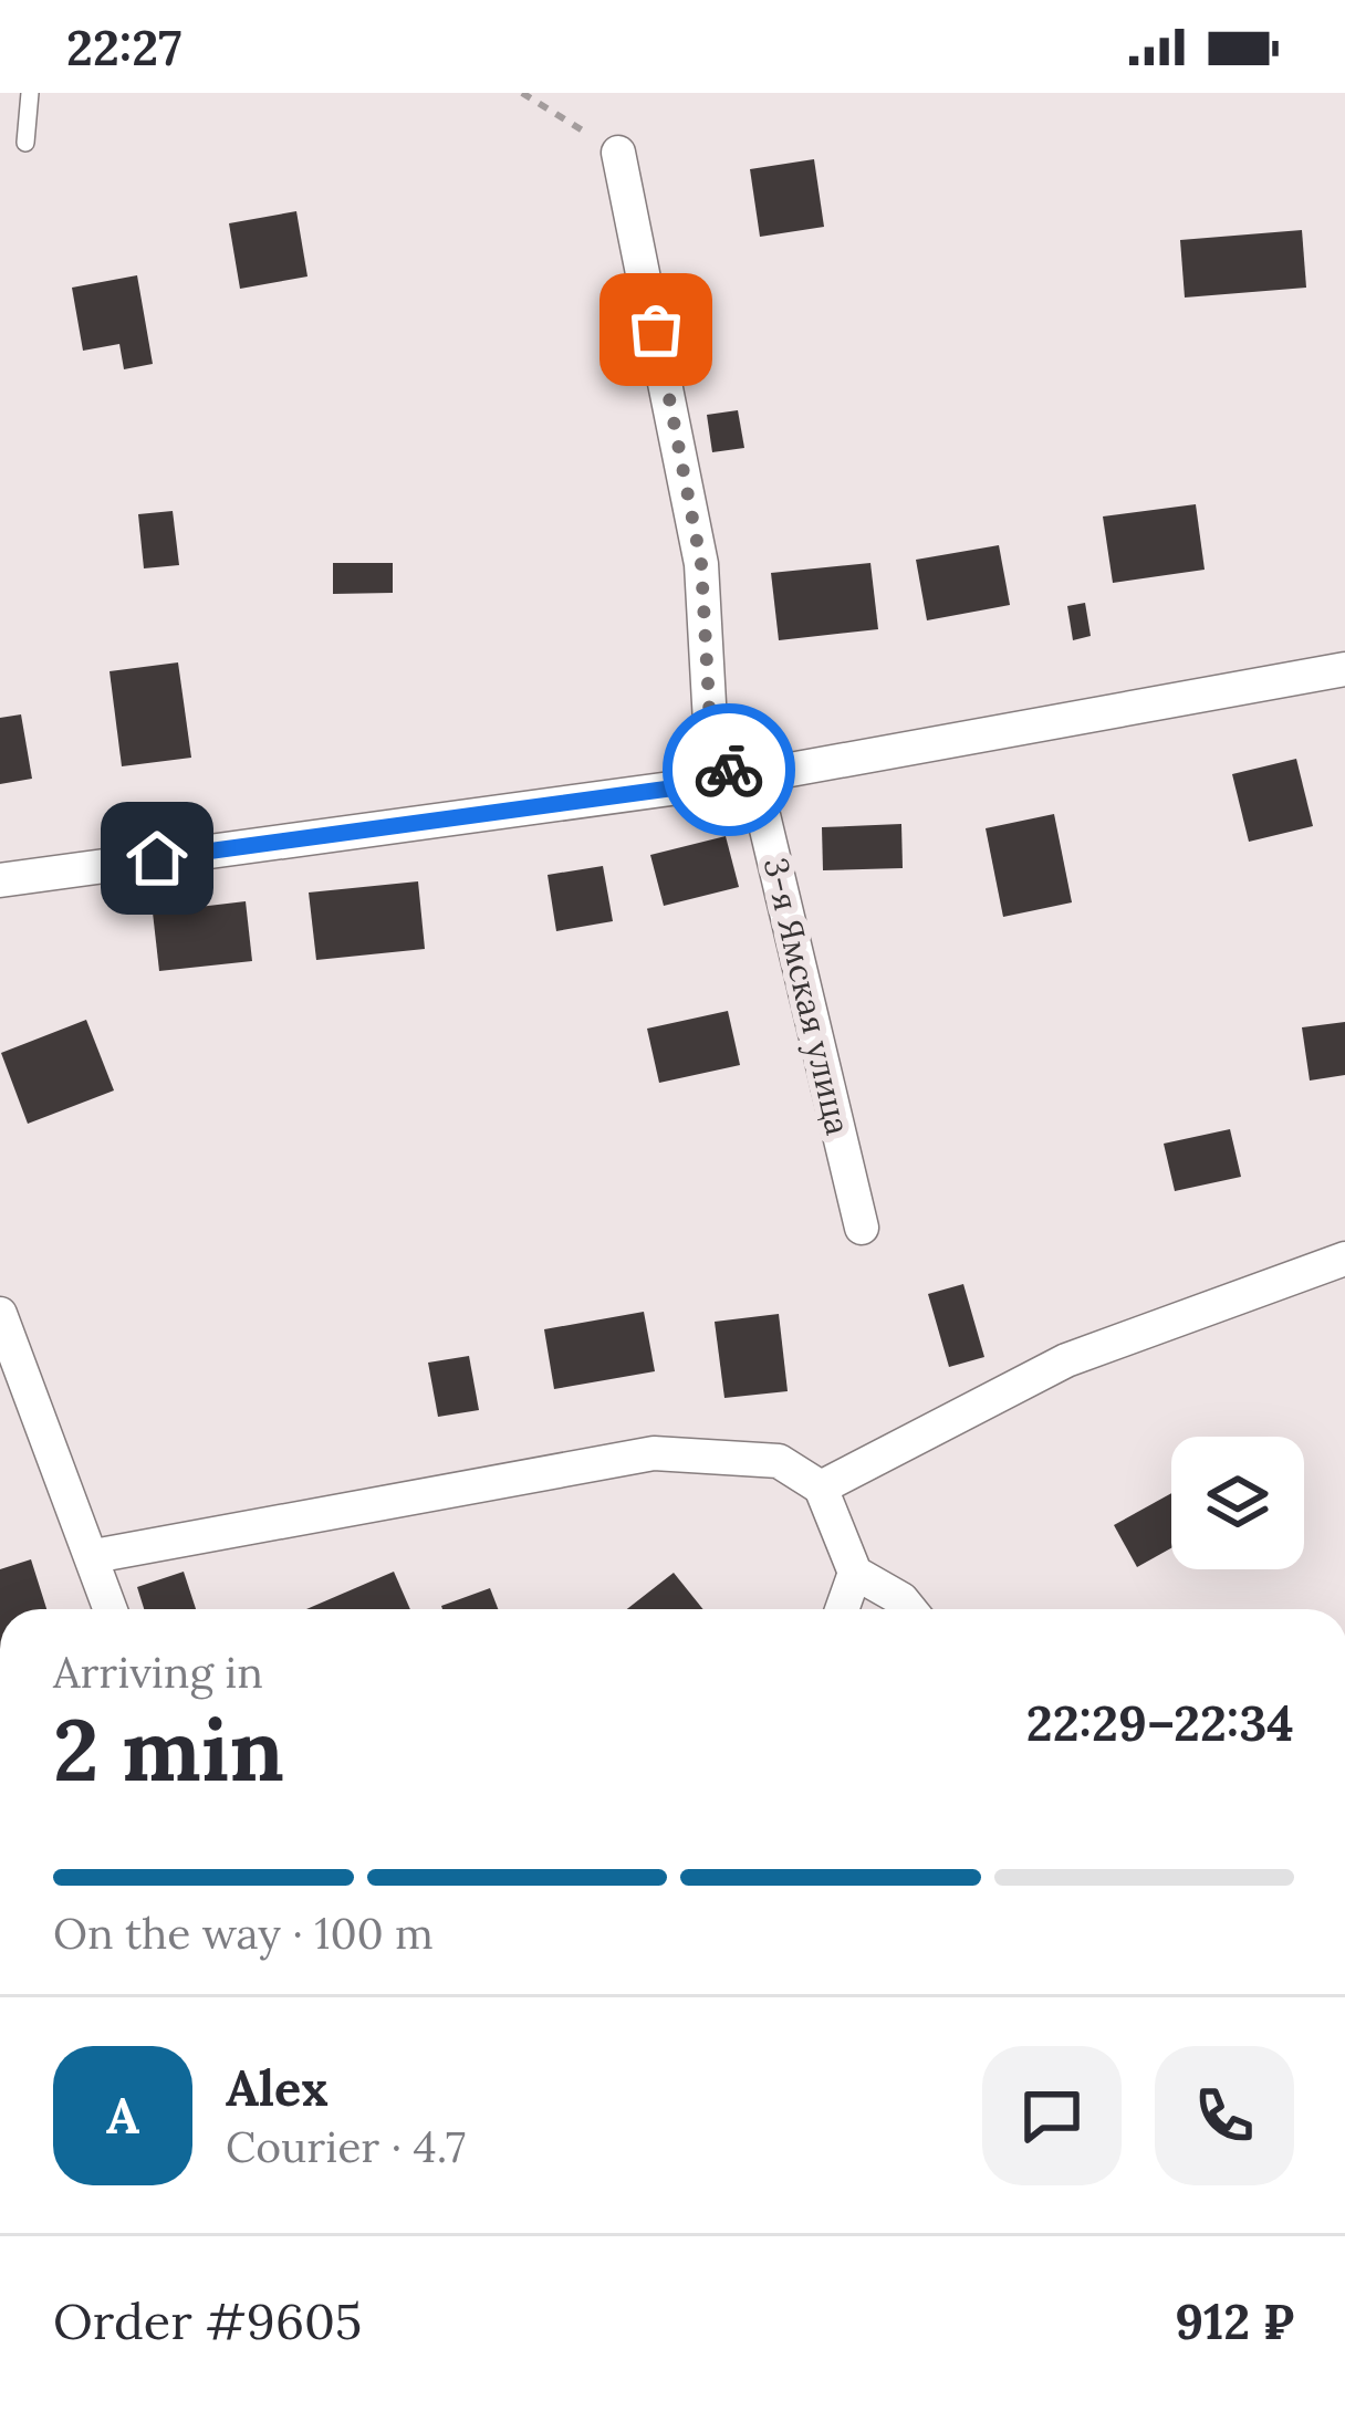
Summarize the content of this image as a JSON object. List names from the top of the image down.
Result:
{
  "streets": {
    "street": ["3-я Ямская улица"]
  },
  "page": {
    "status": "22:27",
    "heading": ["2 min", "Arriving in", "22:29–22:34"],
    "panel": [
      "Alex",
      "Courier · 4.7",
      "Order #9605",
      "912 ₽"
    ],
    "bar": "On the way · 100 m",
    "round": "A"
  }
}
